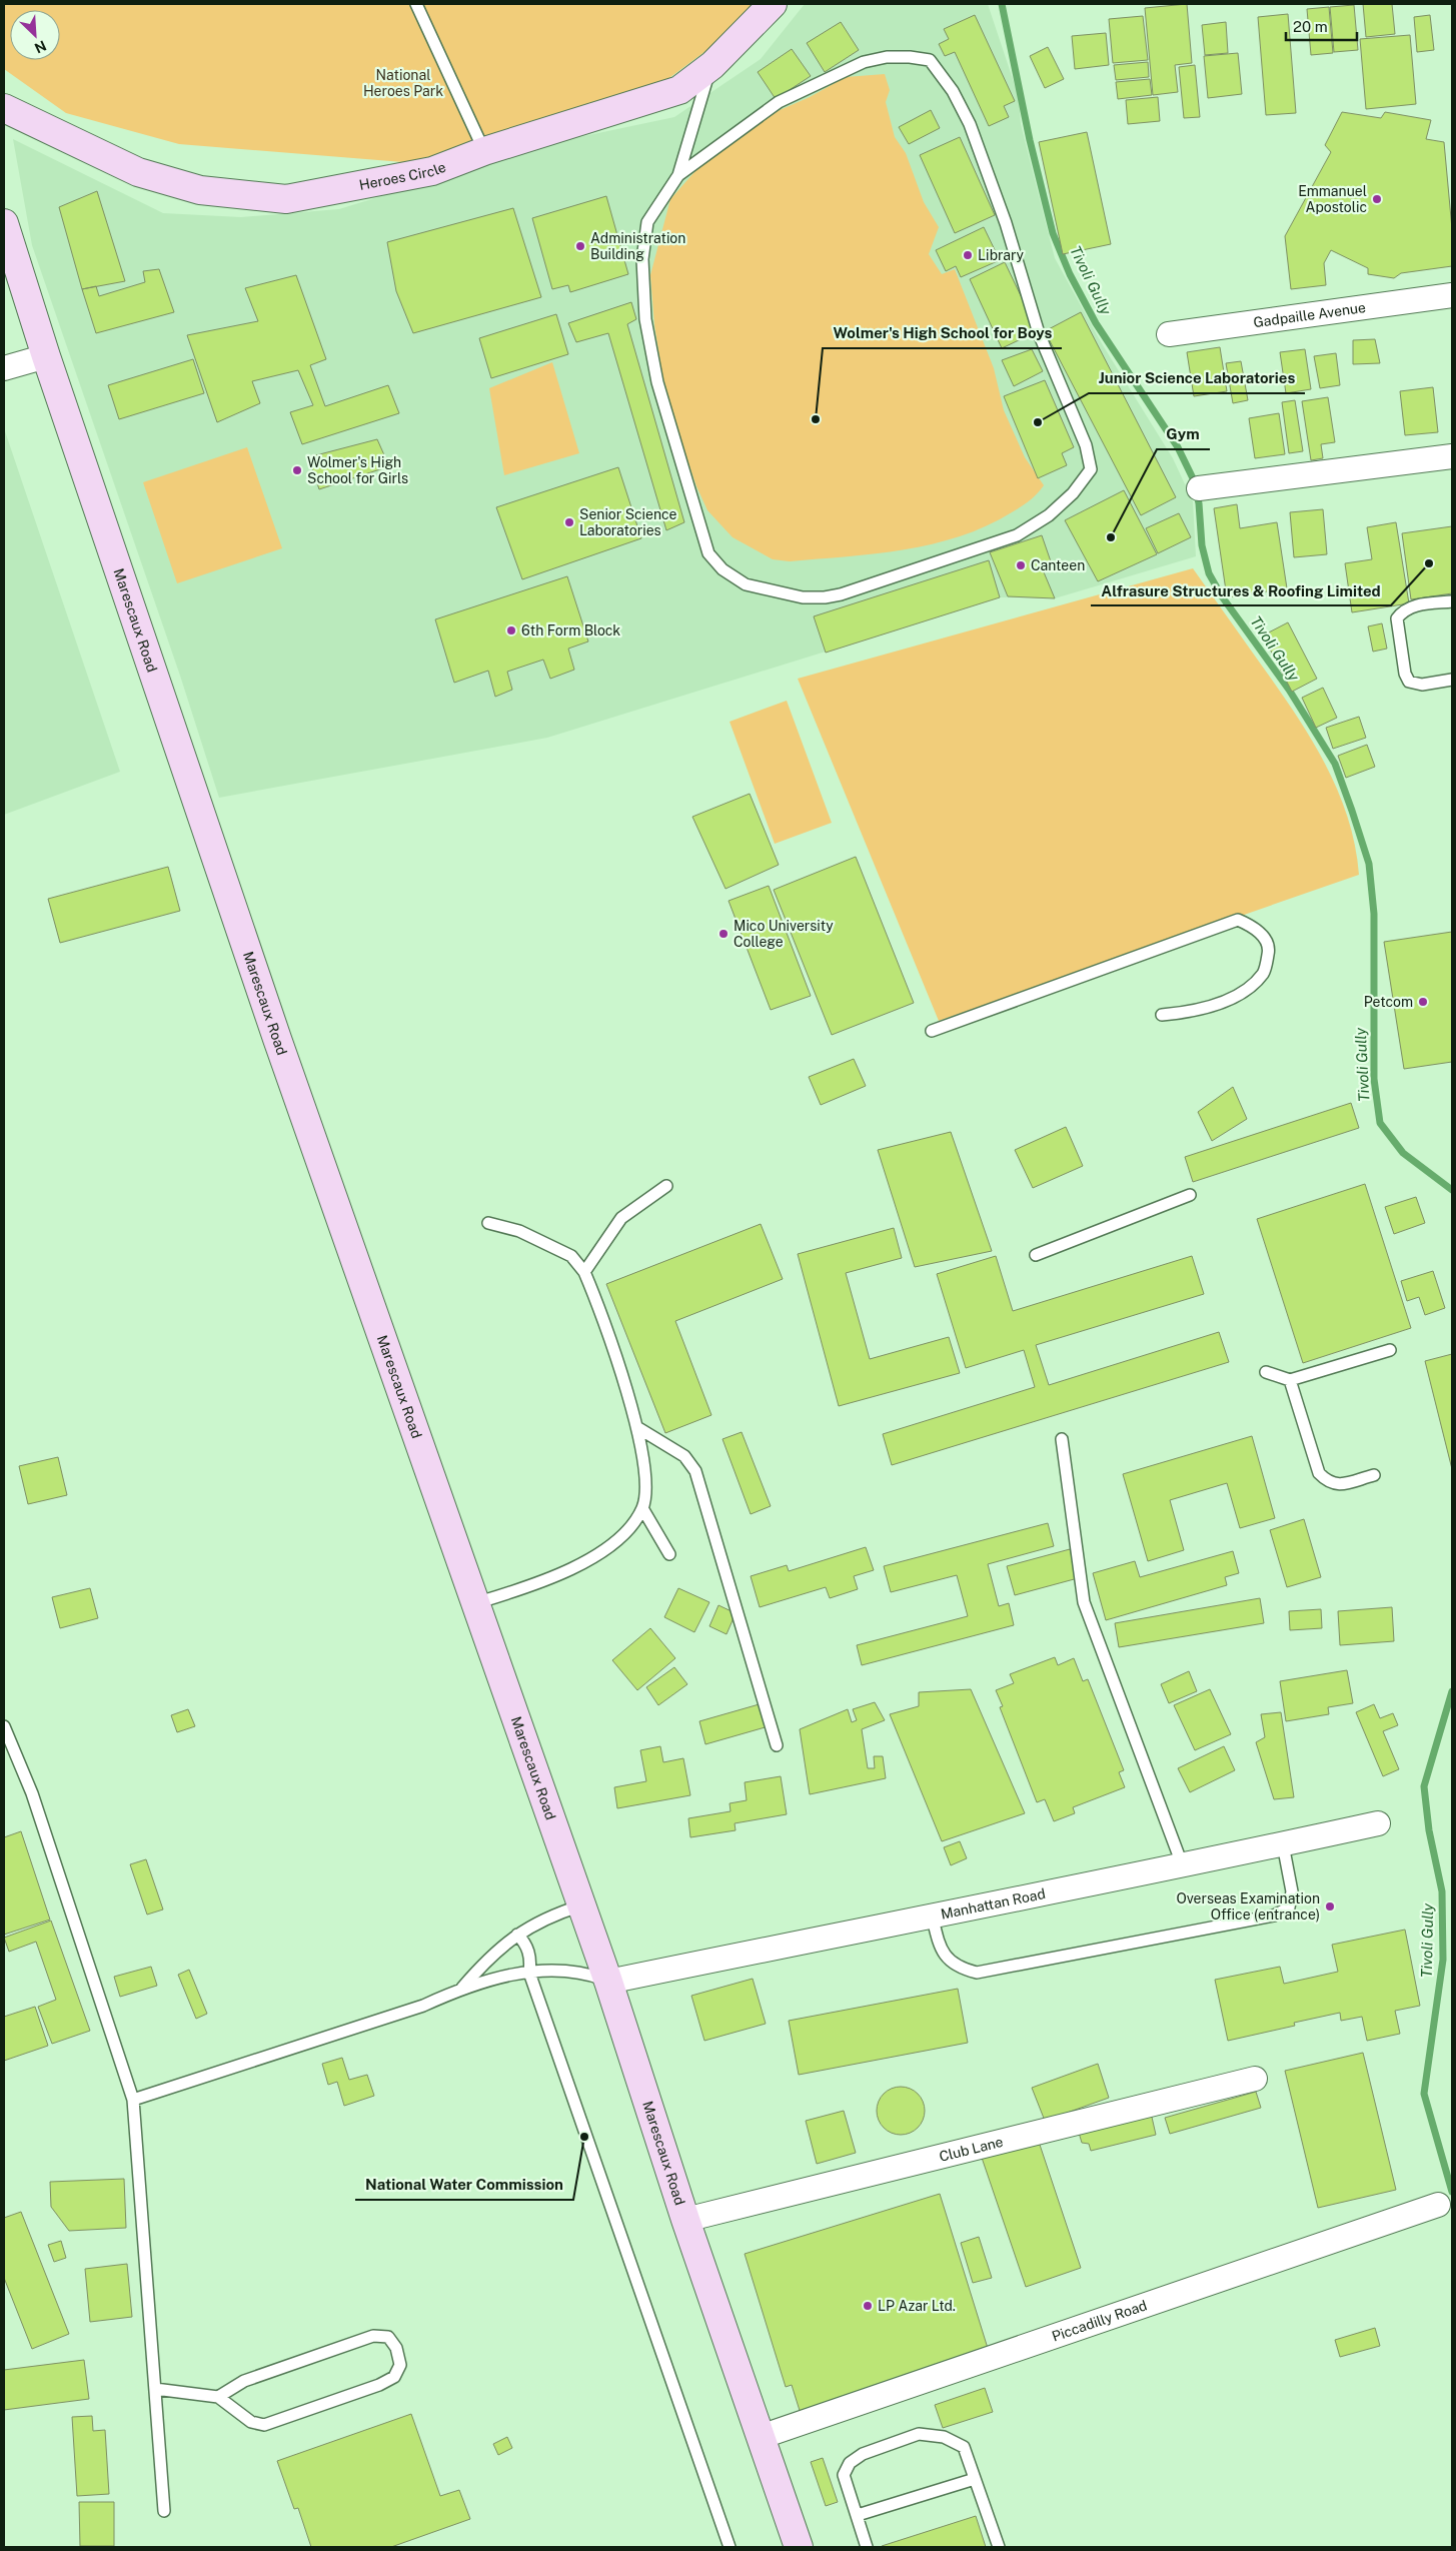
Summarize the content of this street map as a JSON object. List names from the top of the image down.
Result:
{
  "streets": {
    "main road": ["Heroes Circle", "Marescaux Road"],
    "street": [
      "Gadpaille Avenue",
      "Manhattan Road",
      "Club Lane",
      "Piccadilly Road"
    ]
  },
  "crossings": [
    ["Marescaux Road", "Manhattan Road"],
    ["Marescaux Road", "Club Lane"],
    ["Marescaux Road", "Piccadilly Road"]
  ],
  "water": ["Tivoli Gully"],
  "parks": ["National Heroes Park"],
  "places": [
    "Emmanuel Apostolic",
    "Administration Building",
    "Library",
    "Wolmer's High School for Boys",
    "Junior Science Laboratories",
    "Wolmer's High School for Girls",
    "Senior Science Laboratories",
    "Gym",
    "Alfrasure Structures & Roofing Limited",
    "Canteen",
    "6th Form Block",
    "Mico University College",
    "Petcom",
    "Overseas Examination Office (entrance)",
    "National Water Commission",
    "LP Azar Ltd."
  ],
  "scale_bar": "20 m",
  "north": "bottom right"
}
